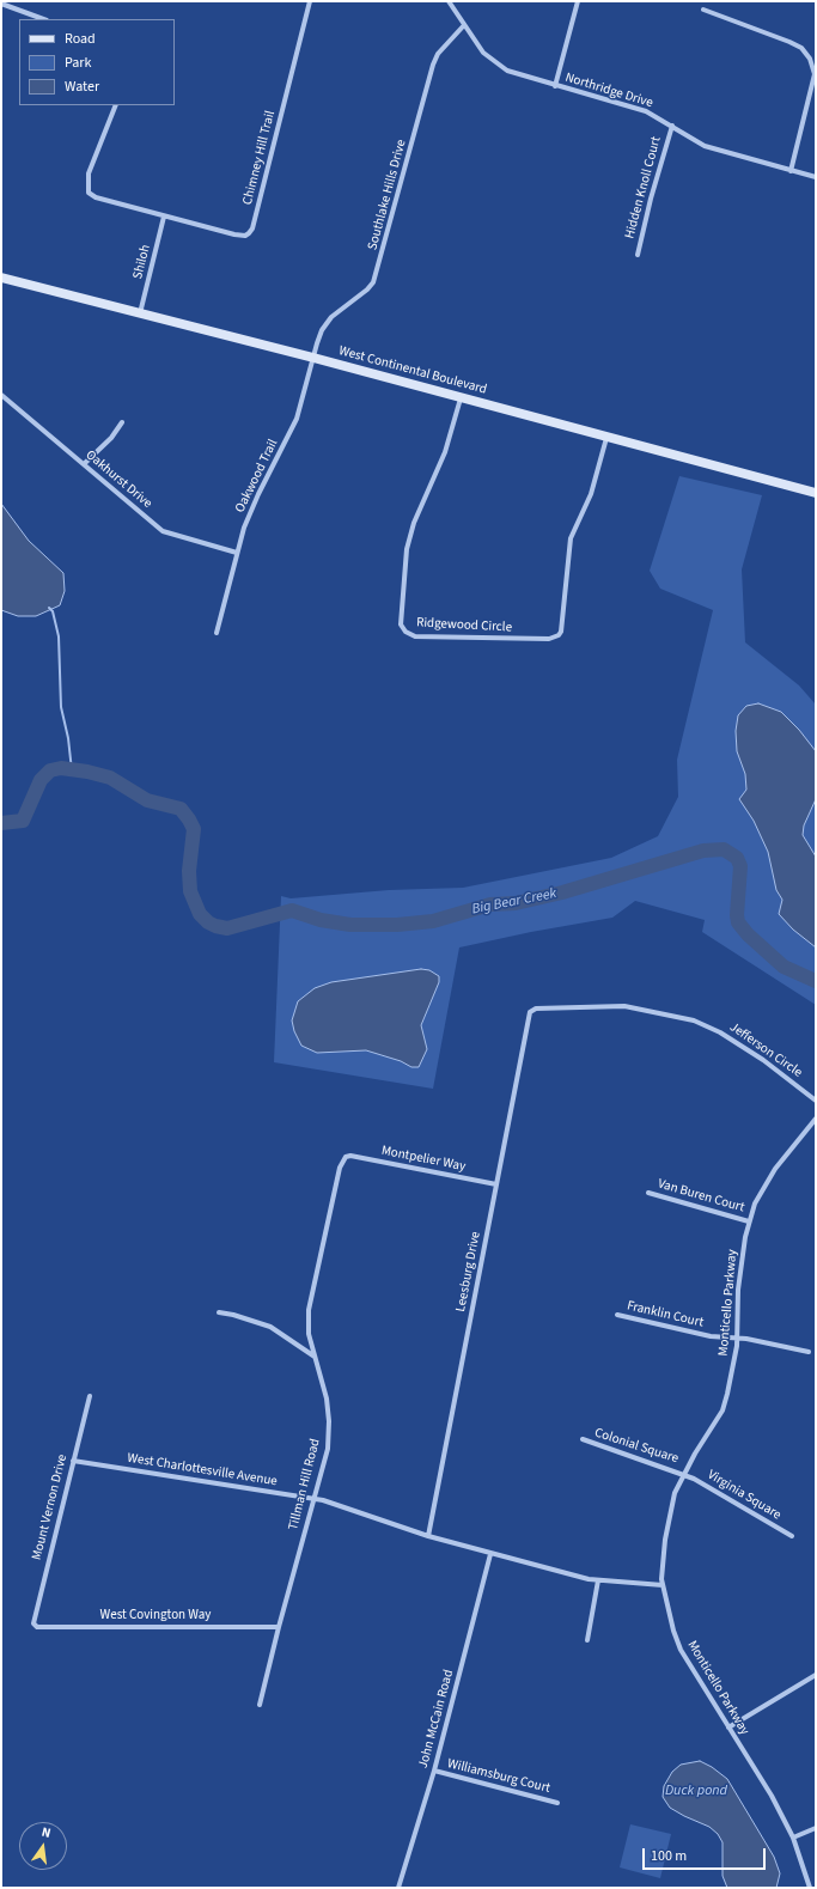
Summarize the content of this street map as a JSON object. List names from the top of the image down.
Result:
{
  "streets": {
    "main road": ["West Continental Boulevard"],
    "street": [
      "Northridge Drive",
      "Chimney Hill Trail",
      "Hidden Knoll Court",
      "Southlake Hills Drive",
      "Shiloh",
      "Oakwood Trail",
      "Oakhurst Drive",
      "Ridgewood Circle",
      "Jefferson Circle",
      "Montpelier Way",
      "Van Buren Court",
      "Leesburg Drive",
      "Monticello Parkway",
      "Franklin Court",
      "Colonial Square",
      "West Charlottesville Avenue",
      "Tillman Hill Road",
      "Virginia Square",
      "Mount Vernon Drive",
      "West Covington Way",
      "John McCain Road",
      "Williamsburg Court"
    ]
  },
  "crossings": [
    ["Northridge Drive", "Hidden Knoll Court"],
    ["Northridge Drive", "Southlake Hills Drive"],
    ["Chimney Hill Trail", "Shiloh"],
    ["Southlake Hills Drive", "West Continental Boulevard"],
    ["Southlake Hills Drive", "Oakwood Trail"],
    ["Shiloh", "West Continental Boulevard"],
    ["West Continental Boulevard", "Oakwood Trail"],
    ["West Continental Boulevard", "Ridgewood Circle"],
    ["Oakwood Trail", "Oakhurst Drive"],
    ["Jefferson Circle", "Leesburg Drive"],
    ["Montpelier Way", "Leesburg Drive"],
    ["Montpelier Way", "Tillman Hill Road"],
    ["Van Buren Court", "Monticello Parkway"],
    ["Leesburg Drive", "West Charlottesville Avenue"],
    ["Monticello Parkway", "Franklin Court"],
    ["Monticello Parkway", "Colonial Square"],
    ["Monticello Parkway", "West Charlottesville Avenue"],
    ["Monticello Parkway", "Virginia Square"],
    ["Colonial Square", "Virginia Square"],
    ["West Charlottesville Avenue", "Tillman Hill Road"],
    ["West Charlottesville Avenue", "Mount Vernon Drive"],
    ["West Charlottesville Avenue", "John McCain Road"],
    ["Tillman Hill Road", "West Covington Way"],
    ["Mount Vernon Drive", "West Covington Way"],
    ["John McCain Road", "Williamsburg Court"]
  ],
  "water": ["Big Bear Creek", "Duck pond"],
  "legend": ["Road", "Park", "Water"],
  "scale_bar": "100 m",
  "north": "top"
}
